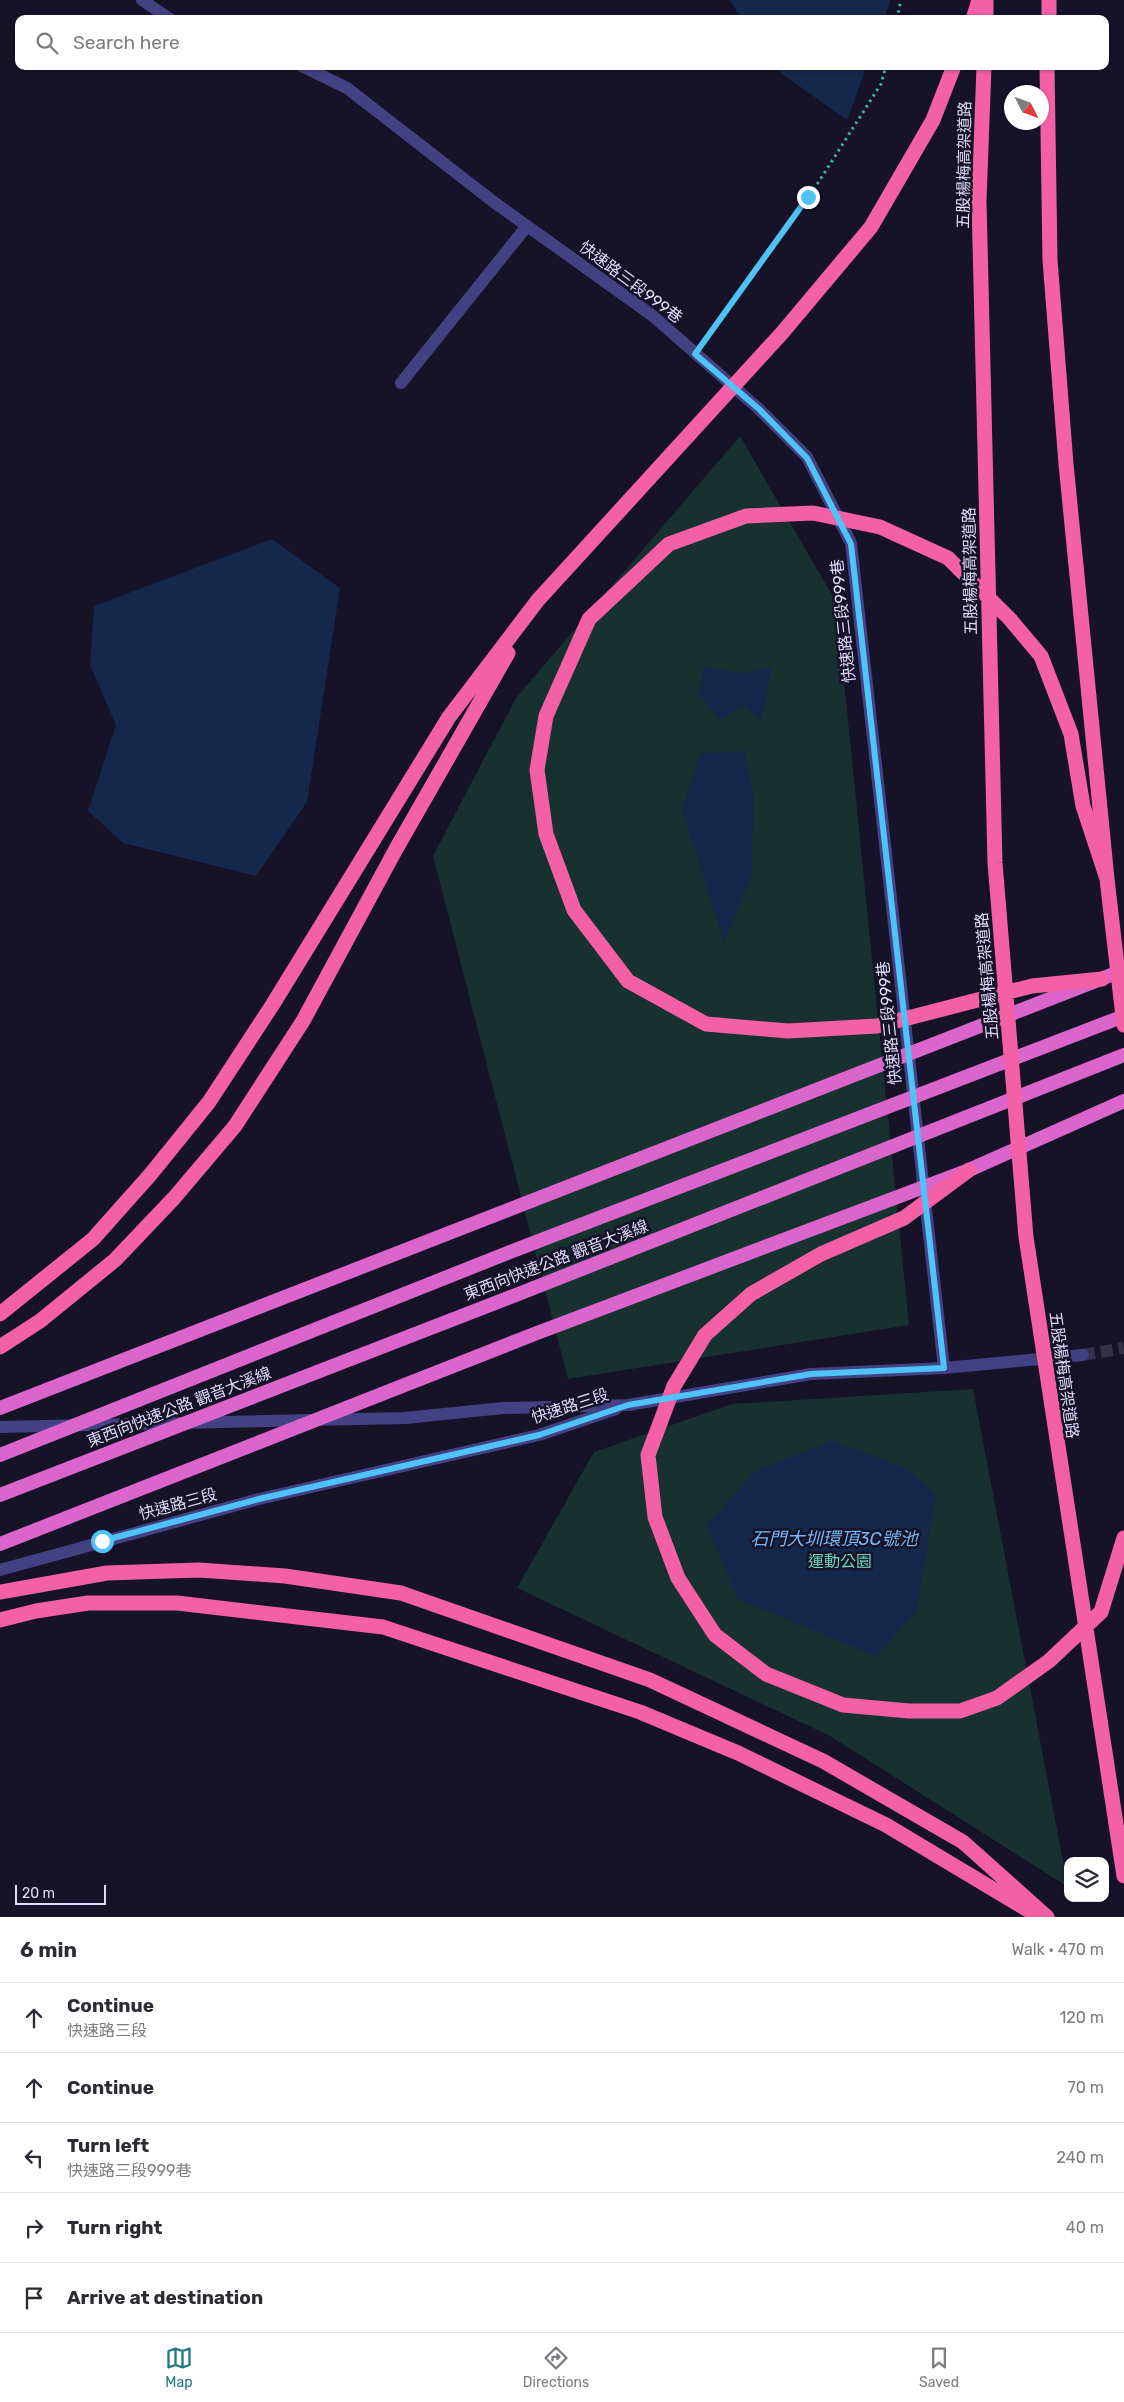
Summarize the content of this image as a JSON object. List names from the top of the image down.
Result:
{
  "streets": {
    "highway": ["五股楊梅高架道路", "東西向快速公路 觀音大溪線"],
    "street": ["快速路三段999巷", "快速路三段"]
  },
  "water": ["石門大圳環頂3C號池"],
  "parks": ["運動公園"],
  "scale_bar": "20 m",
  "north": "bottom right",
  "page": {
    "search": "Search here",
    "scale": "20 m",
    "heading": ["6 min", "Walk · 470 m"],
    "list": [
      ["Continue", "快速路三段", "120 m"],
      ["Continue", "70 m"],
      ["Turn left", "快速路三段999巷", "240 m"],
      ["Turn right", "40 m"],
      "Arrive at destination"
    ],
    "nav": ["Map", "Directions", "Saved"]
  }
}
